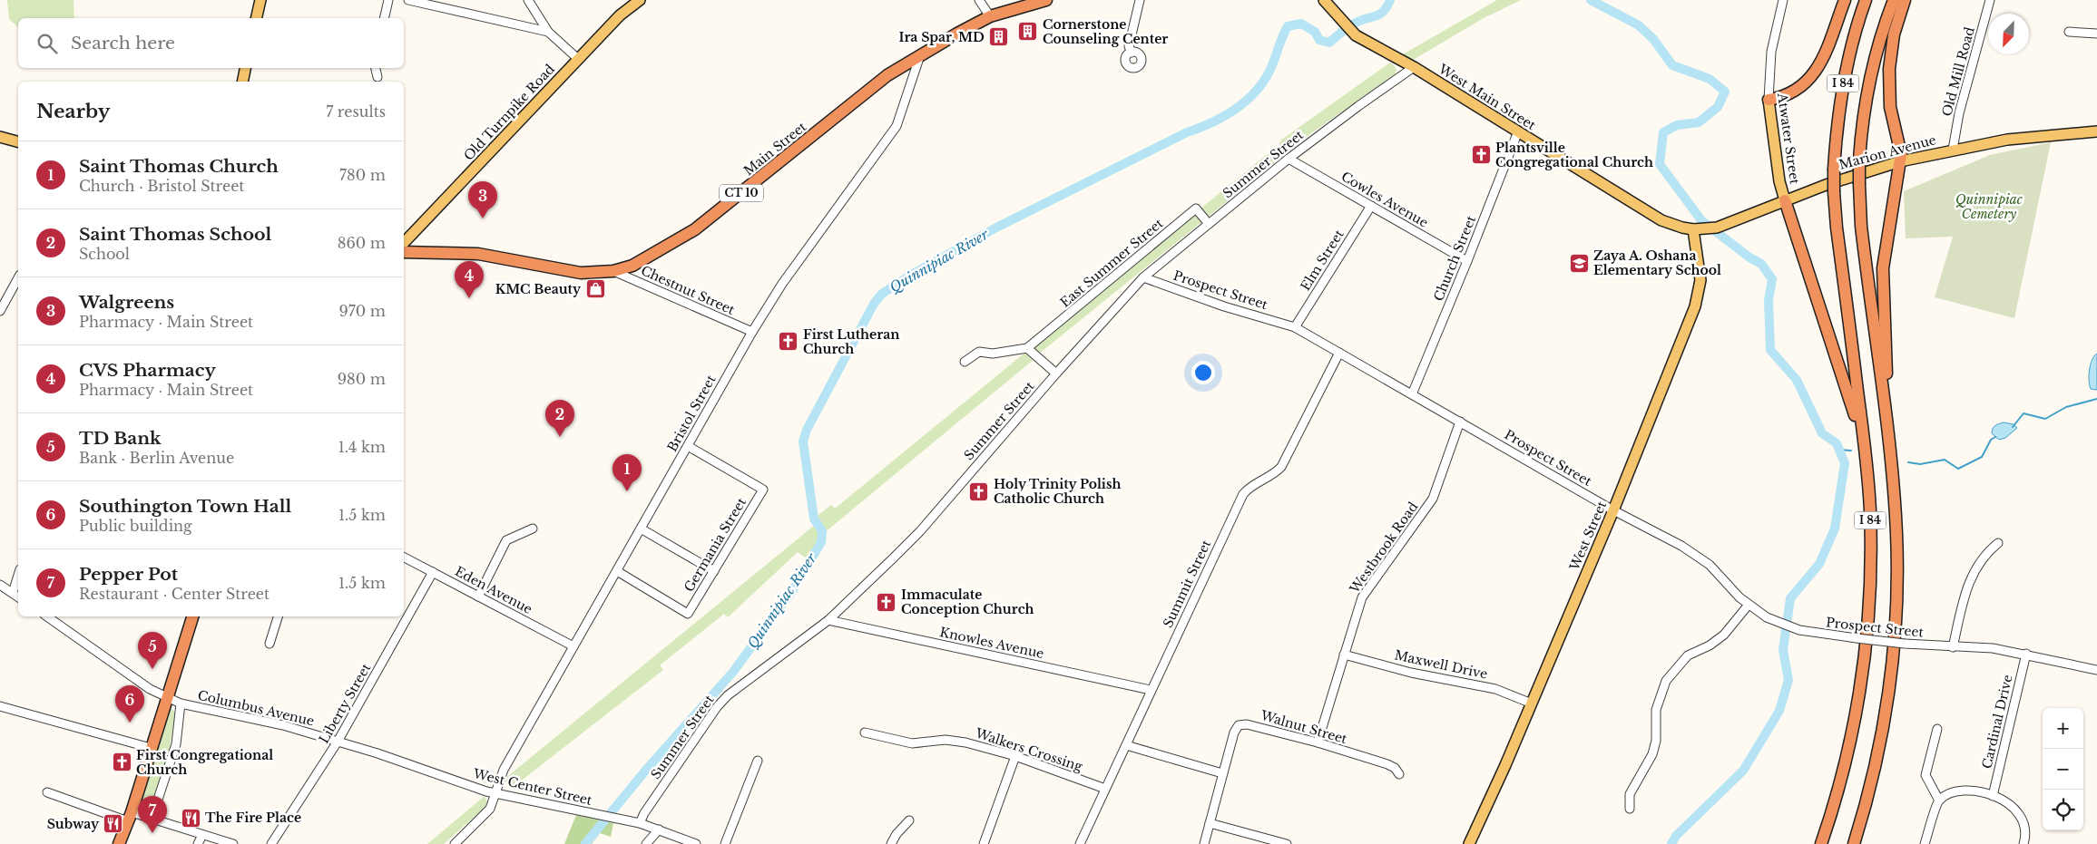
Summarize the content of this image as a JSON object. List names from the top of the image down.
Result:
{
  "streets": {
    "highway": ["I 84", "Main Street", "CT 10"],
    "main road": [
      "West Main Street",
      "Old Turnpike Road",
      "Atwater Street",
      "Marion Avenue",
      "West Street"
    ],
    "street": [
      "Old Mill Road",
      "Summer Street",
      "Cowles Avenue",
      "Church Street",
      "Elm Street",
      "East Summer Street",
      "Chestnut Street",
      "Prospect Street",
      "Bristol Street",
      "Germania Street",
      "Westbrook Road",
      "Summit Street",
      "Eden Avenue",
      "Knowles Avenue",
      "Maxwell Drive",
      "Liberty Street",
      "Columbus Avenue",
      "Cardinal Drive",
      "Walnut Street",
      "Walkers Crossing",
      "West Center Street"
    ]
  },
  "crossings": [
    ["Old Mill Road", "Marion Avenue"],
    ["West Main Street", "Marion Avenue"],
    ["West Main Street", "Summer Street"],
    ["West Main Street", "Church Street"],
    ["West Main Street", "West Street"],
    ["Atwater Street", "Marion Avenue"],
    ["Main Street", "Chestnut Street"],
    ["Main Street", "Bristol Street"],
    ["Marion Avenue", "West Street"],
    ["Summer Street", "Cowles Avenue"],
    ["Summer Street", "East Summer Street"],
    ["Summer Street", "Prospect Street"],
    ["Summer Street", "Knowles Avenue"],
    ["Summer Street", "West Center Street"],
    ["Cowles Avenue", "Church Street"],
    ["Cowles Avenue", "Elm Street"],
    ["Church Street", "Prospect Street"],
    ["Elm Street", "Prospect Street"],
    ["Chestnut Street", "Bristol Street"],
    ["Prospect Street", "West Street"],
    ["Prospect Street", "Westbrook Road"],
    ["Prospect Street", "Summit Street"],
    ["Prospect Street", "Cardinal Drive"],
    ["Bristol Street", "Germania Street"],
    ["Bristol Street", "Eden Avenue"],
    ["Bristol Street", "West Center Street"],
    ["West Street", "Maxwell Drive"],
    ["Westbrook Road", "Maxwell Drive"],
    ["Westbrook Road", "Walnut Street"],
    ["Summit Street", "Knowles Avenue"],
    ["Summit Street", "Walkers Crossing"],
    ["Eden Avenue", "Liberty Street"],
    ["Liberty Street", "Columbus Avenue"],
    ["Liberty Street", "West Center Street"],
    ["Columbus Avenue", "West Center Street"]
  ],
  "water": ["Quinnipiac River"],
  "parks": ["Quinnipiac Cemetery"],
  "places": {
    "building": ["Cornerstone Counseling Center", "Ira Spar, MD"],
    "church": [
      "Plantsville Congregational Church",
      "First Lutheran Church",
      "Holy Trinity Polish Catholic Church",
      "Immaculate Conception Church",
      "First Congregational Church"
    ],
    "school or university": ["Zaya A. Oshana Elementary School"],
    "shop": ["KMC Beauty"],
    "restaurant": ["The Fire Place", "Subway"]
  },
  "north": "bottom left",
  "page": {
    "search": "Search here",
    "heading": ["Nearby", "7 results"],
    "list": [
      {
        "mark": "1",
        "name": "Saint Thomas Church",
        "note": "Church · Bristol Street",
        "value": "780 m"
      },
      {
        "mark": "2",
        "name": "Saint Thomas School",
        "note": "School",
        "value": "860 m"
      },
      {
        "mark": "3",
        "name": "Walgreens",
        "note": "Pharmacy · Main Street",
        "value": "970 m"
      },
      {
        "mark": "4",
        "name": "CVS Pharmacy",
        "note": "Pharmacy · Main Street",
        "value": "980 m"
      },
      {
        "mark": "5",
        "name": "TD Bank",
        "note": "Bank · Berlin Avenue",
        "value": "1.4 km"
      },
      {
        "mark": "6",
        "name": "Southington Town Hall",
        "note": "Public building",
        "value": "1.5 km"
      },
      {
        "mark": "7",
        "name": "Pepper Pot",
        "note": "Restaurant · Center Street",
        "value": "1.5 km"
      }
    ],
    "pins": [
      "3",
      "4",
      "2",
      "1",
      "5",
      "6",
      "7"
    ],
    "map_buttons": ["+", "−"]
  }
}
